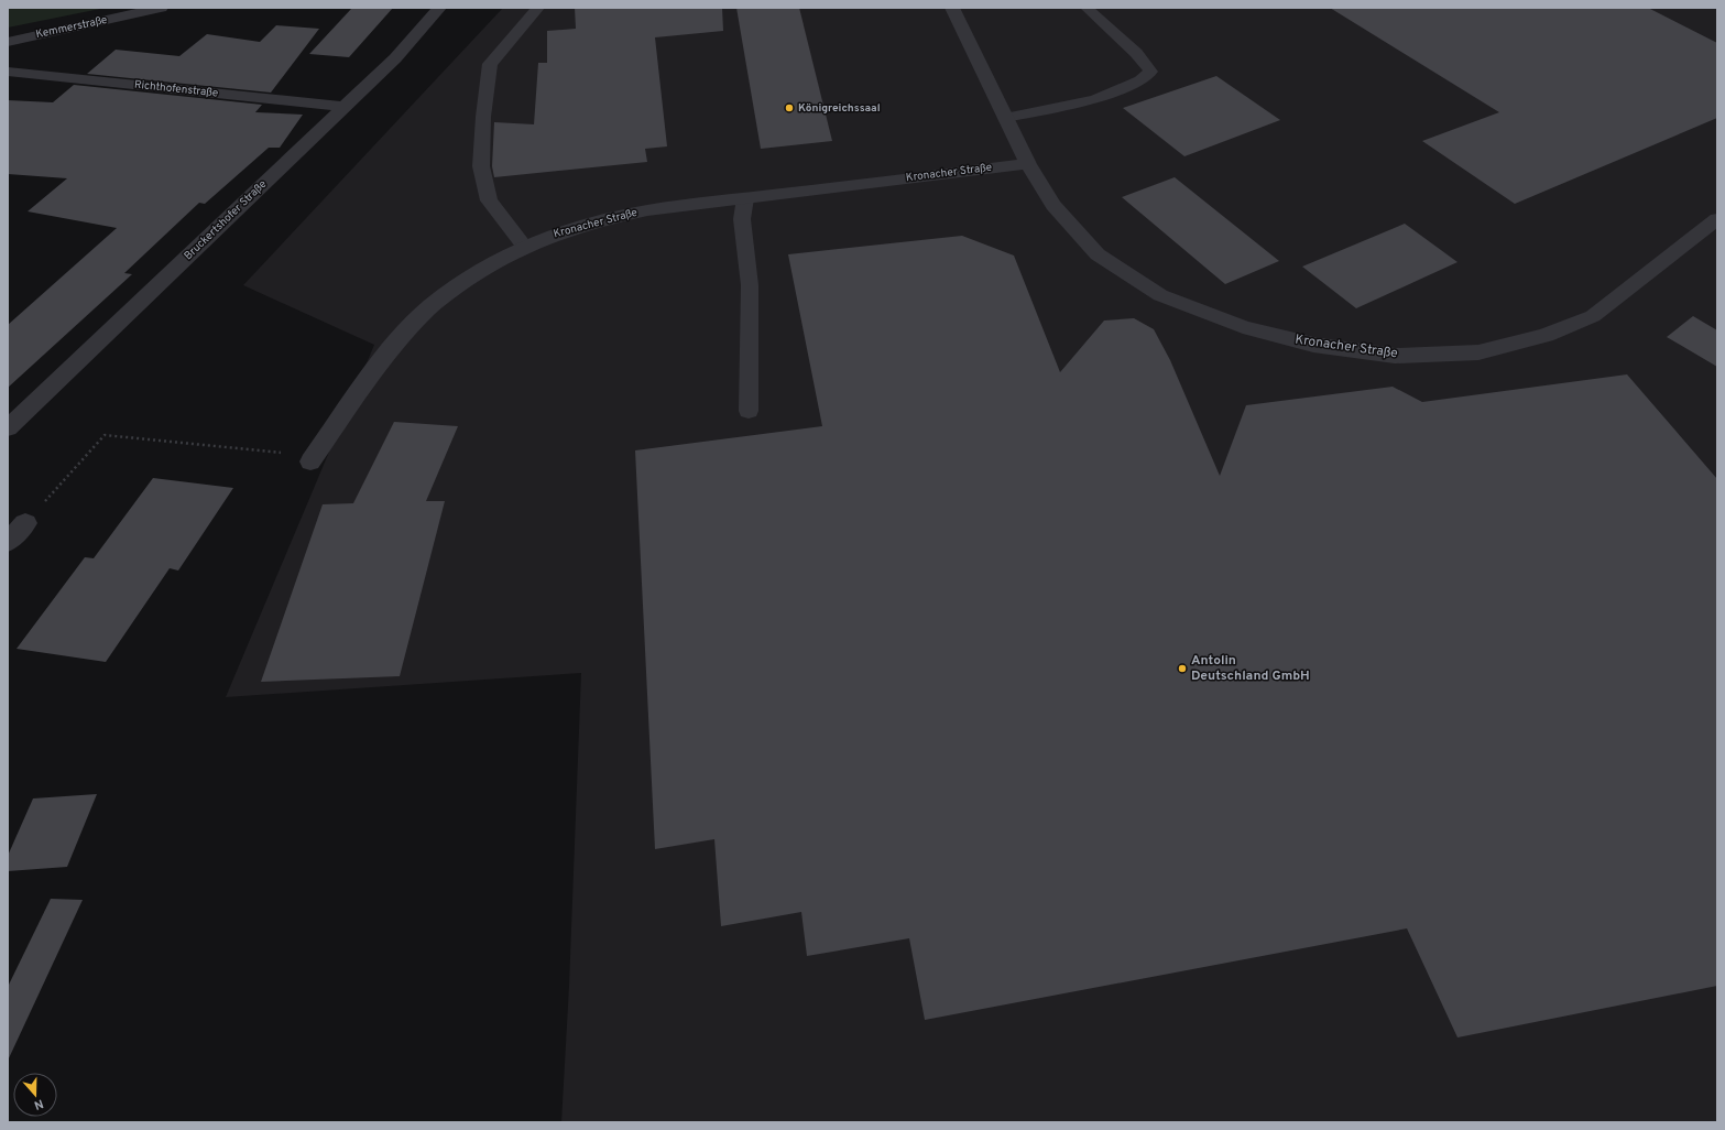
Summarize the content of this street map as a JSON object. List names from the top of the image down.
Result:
{
  "streets": {
    "street": [
      "Kemmerstraße",
      "Richthofenstraße",
      "Kronacher Straße",
      "Bruckertshofer Straße"
    ]
  },
  "crossings": [
    ["Richthofenstraße", "Bruckertshofer Straße"]
  ],
  "places": ["Königreichssaal", "Antolin Deutschland GmbH"],
  "north": "bottom"
}
